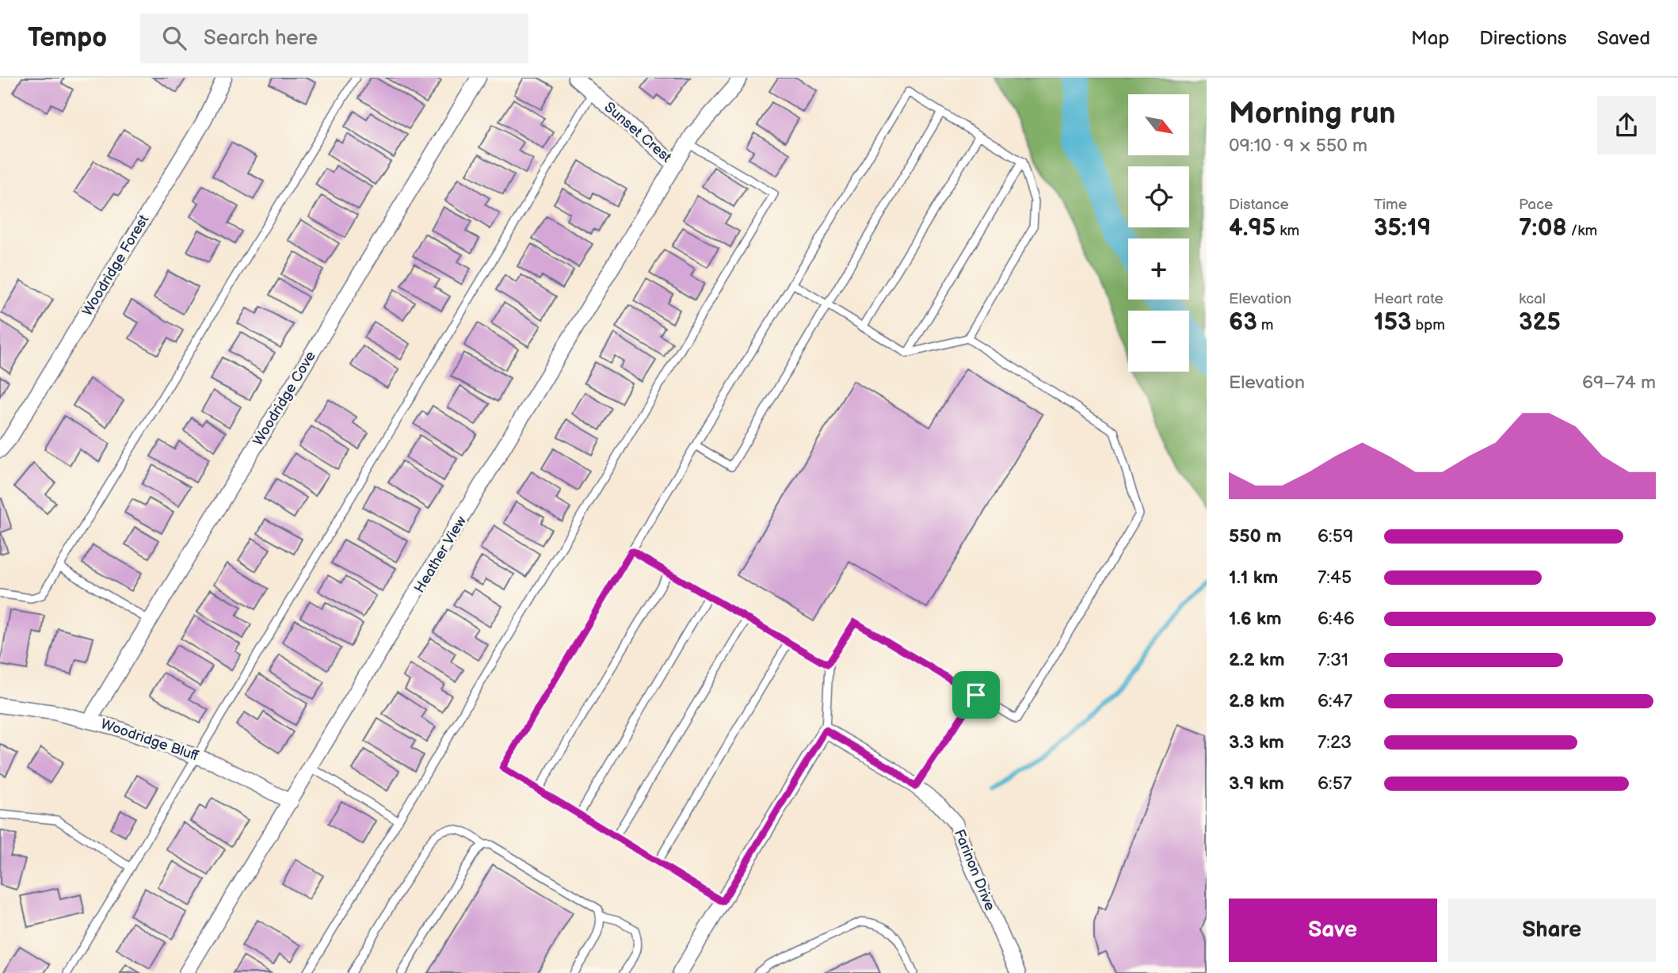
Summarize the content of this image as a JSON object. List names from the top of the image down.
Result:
{
  "streets": {
    "street": [
      "Sunset Crest",
      "Woodridge Forest",
      "Woodridge Cove",
      "Heather View",
      "Woodridge Bluff",
      "Farinon Drive"
    ]
  },
  "crossings": [
    ["Sunset Crest", "Heather View"],
    ["Woodridge Cove", "Woodridge Bluff"],
    ["Heather View", "Woodridge Bluff"]
  ],
  "north": "bottom right",
  "page": {
    "header": "Tempo",
    "search": "Search here",
    "nav": ["Map", "Directions", "Saved"],
    "heading": ["Morning run", "09:10 · 9 × 550 m"],
    "map_buttons": ["+", "−"],
    "stats": [
      ["Distance", "4.95 km"],
      ["Time", "35:19"],
      ["Pace", "7:08 /km"],
      ["Elevation", "63 m"],
      ["Heart rate", "153 bpm"],
      ["kcal", "325"]
    ],
    "chart": ["Elevation", "69–74 m"],
    "list": [
      {
        "name": "550 m",
        "note": "6:59"
      },
      {
        "name": "1.1 km",
        "note": "7:45"
      },
      {
        "name": "1.6 km",
        "note": "6:46"
      },
      {
        "name": "2.2 km",
        "note": "7:31"
      },
      {
        "name": "2.8 km",
        "note": "6:47"
      },
      {
        "name": "3.3 km",
        "note": "7:23"
      },
      {
        "name": "3.9 km",
        "note": "6:57"
      }
    ],
    "buttons": ["Save", "Share"]
  }
}
